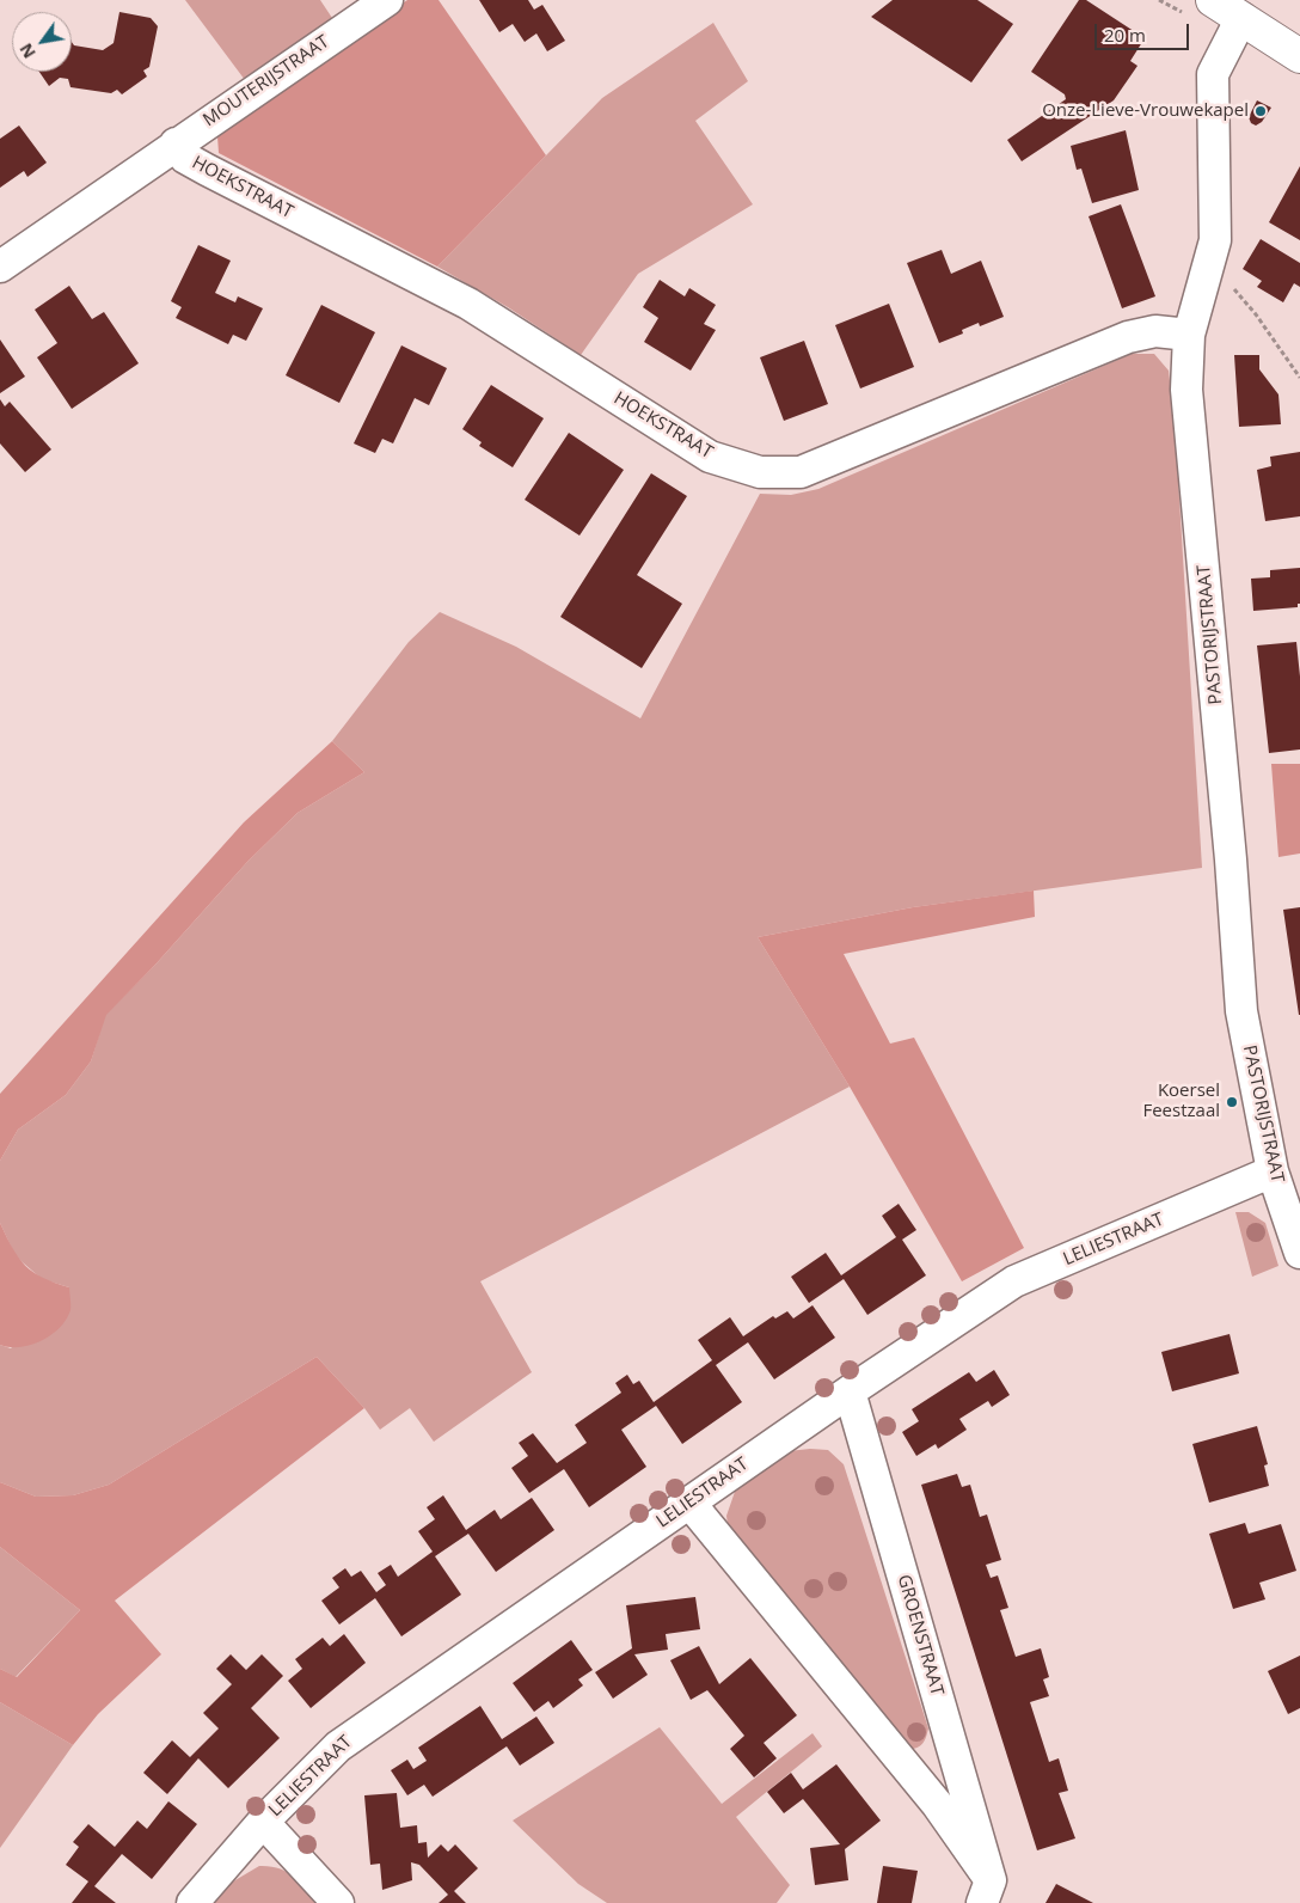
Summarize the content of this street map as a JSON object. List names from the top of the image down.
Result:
{
  "streets": {
    "street": [
      "MOUTERIJSTRAAT",
      "HOEKSTRAAT",
      "PASTORIJSTRAAT",
      "LELIESTRAAT",
      "GROENSTRAAT"
    ]
  },
  "crossings": [
    ["MOUTERIJSTRAAT", "HOEKSTRAAT"],
    ["HOEKSTRAAT", "PASTORIJSTRAAT"],
    ["PASTORIJSTRAAT", "LELIESTRAAT"],
    ["LELIESTRAAT", "GROENSTRAAT"]
  ],
  "places": ["Onze-Lieve-Vrouwekapel", "Koersel Feestzaal"],
  "scale_bar": "20 m",
  "north": "bottom left"
}
